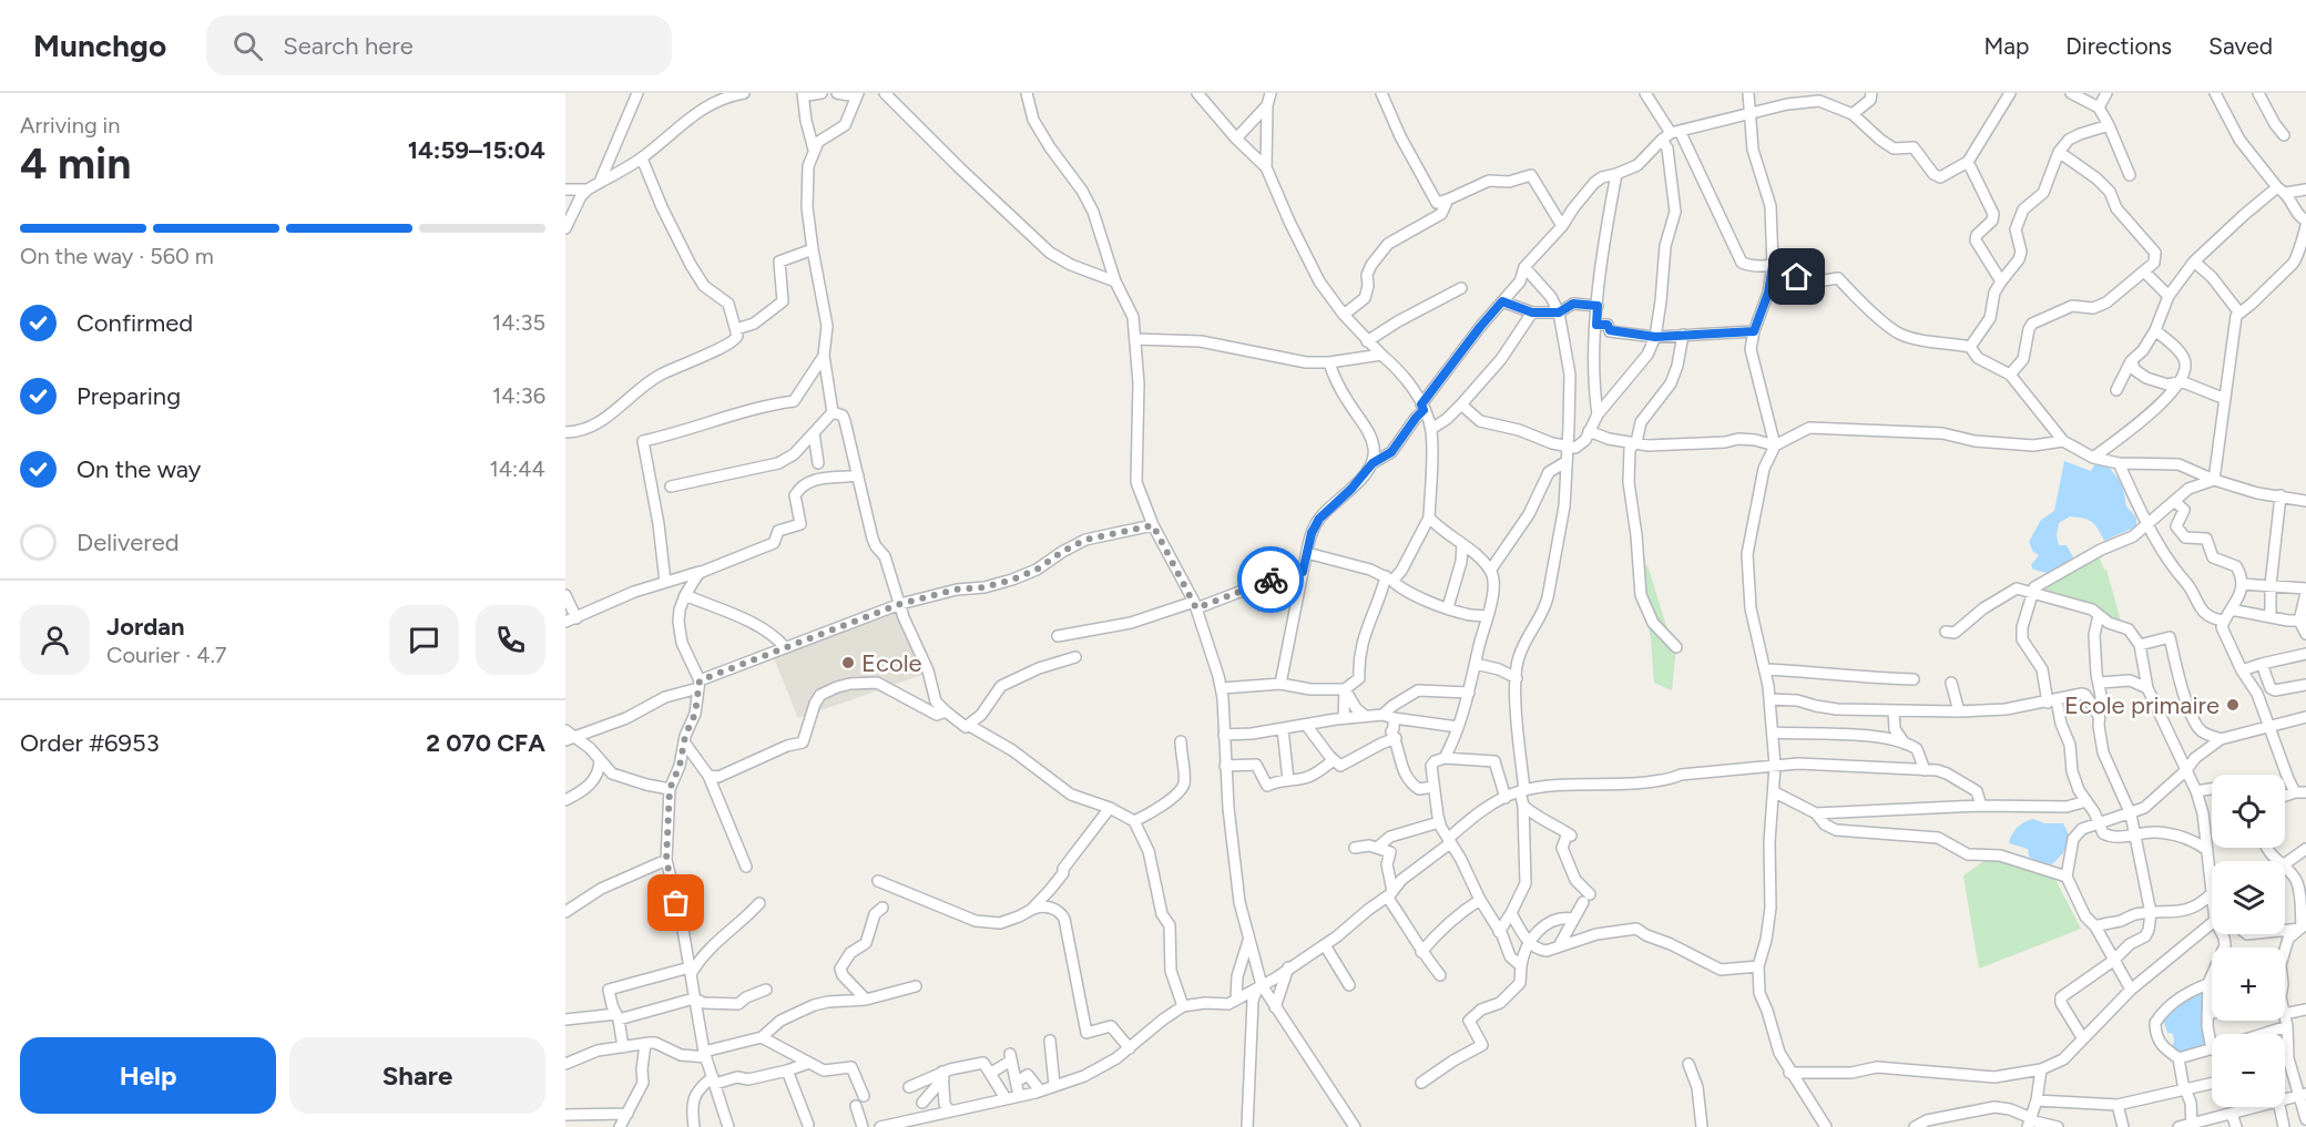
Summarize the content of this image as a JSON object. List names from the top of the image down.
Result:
{
  "places": ["Ecole", "Ecole primaire"],
  "page": {
    "header": "Munchgo",
    "search": "Search here",
    "nav": ["Map", "Directions", "Saved"],
    "heading": ["4 min", "Arriving in", "14:59–15:04"],
    "panel": [
      "Jordan",
      "Courier · 4.7",
      "Order #6953",
      "2 070 CFA"
    ],
    "bar": "On the way · 560 m",
    "list": [
      ["Confirmed", "14:35"],
      ["Preparing", "14:36"],
      ["On the way", "14:44"],
      "Delivered"
    ],
    "map_buttons": ["+", "−"],
    "buttons": ["Help", "Share"]
  }
}
